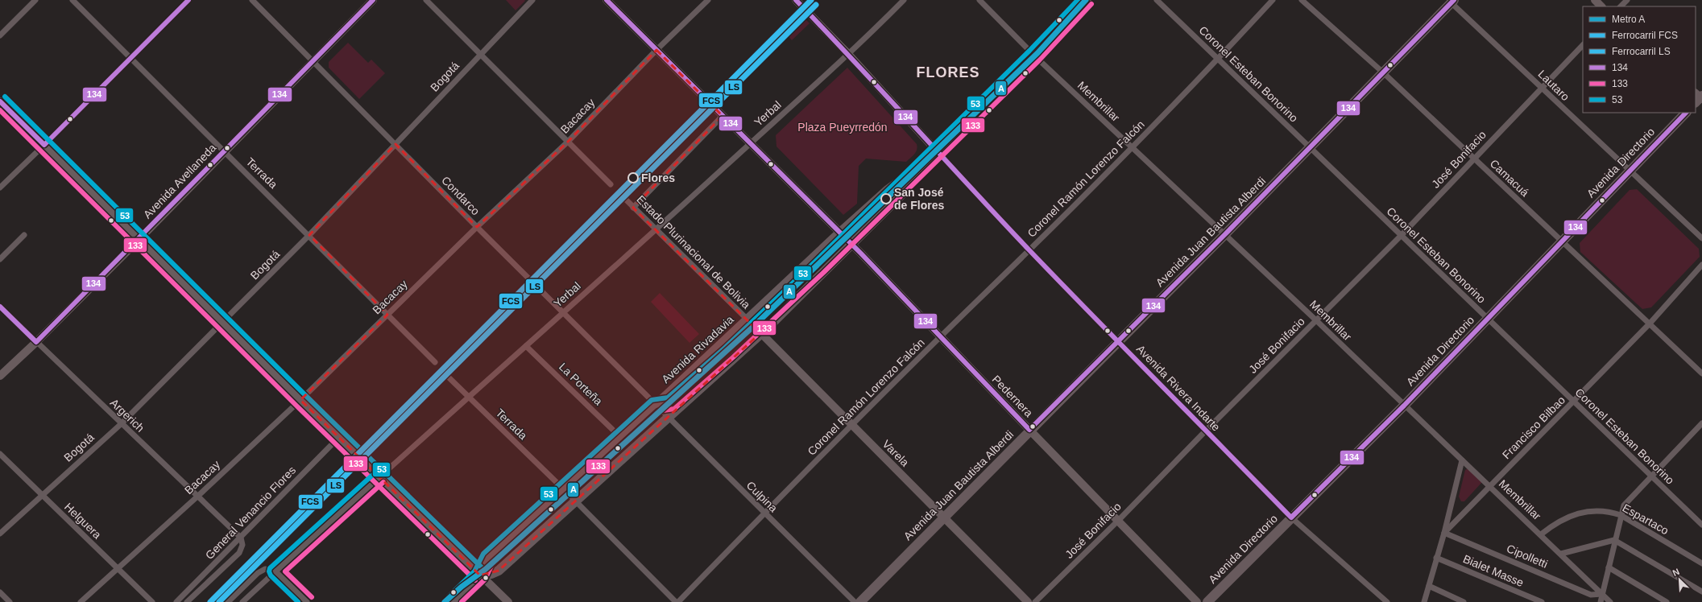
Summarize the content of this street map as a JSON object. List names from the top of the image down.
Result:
{
  "streets": {
    "main road": ["Avenida Directorio", "Avenida Juan Bautista Alberdi", "Avenida Rivadavia"],
    "street": [
      "Coronel Esteban Bonorino",
      "Bogotá",
      "Lautaro",
      "Membrillar",
      "Yerbal",
      "Bacacay",
      "José Bonifacio",
      "Terrada",
      "Camacuá",
      "Coronel Ramón Lorenzo Falcón",
      "Avenida Avellaneda",
      "Condarco",
      "Estado Plurinacional de Bolivia",
      "La Porteña",
      "Avenida Rivera Indarte",
      "Pedernera",
      "Argerich",
      "Francisco Bilbao",
      "Varela",
      "Culpina",
      "General Venancio Flores",
      "Espartaco",
      "Helguera",
      "Cipolletti",
      "Bialet Masse"
    ]
  },
  "crossings": [
    ["Coronel Esteban Bonorino", "José Bonifacio"],
    ["Coronel Esteban Bonorino", "Avenida Directorio"],
    ["Coronel Esteban Bonorino", "Coronel Ramón Lorenzo Falcón"],
    ["Coronel Esteban Bonorino", "Avenida Juan Bautista Alberdi"],
    ["Coronel Esteban Bonorino", "Francisco Bilbao"],
    ["Bogotá", "Terrada"],
    ["Bogotá", "Condarco"],
    ["Bogotá", "Argerich"],
    ["Bogotá", "Helguera"],
    ["Lautaro", "José Bonifacio"],
    ["Lautaro", "Avenida Directorio"],
    ["Lautaro", "Avenida Juan Bautista Alberdi"],
    ["Membrillar", "José Bonifacio"],
    ["Membrillar", "Avenida Directorio"],
    ["Membrillar", "Coronel Ramón Lorenzo Falcón"],
    ["Membrillar", "Avenida Juan Bautista Alberdi"],
    ["Membrillar", "Avenida Rivadavia"],
    ["Membrillar", "Francisco Bilbao"],
    ["Membrillar", "Espartaco"],
    ["Membrillar", "Cipolletti"],
    ["Yerbal", "Terrada"],
    ["Yerbal", "Condarco"],
    ["Yerbal", "Estado Plurinacional de Bolivia"],
    ["Yerbal", "La Porteña"],
    ["Yerbal", "Pedernera"],
    ["Bacacay", "Terrada"],
    ["Bacacay", "Condarco"],
    ["Bacacay", "Pedernera"],
    ["Bacacay", "Argerich"],
    ["Bacacay", "Helguera"],
    ["José Bonifacio", "Camacuá"],
    ["José Bonifacio", "Avenida Rivera Indarte"],
    ["José Bonifacio", "Pedernera"],
    ["Avenida Directorio", "Camacuá"],
    ["Avenida Directorio", "Avenida Rivera Indarte"],
    ["Terrada", "Avenida Avellaneda"],
    ["Terrada", "Avenida Rivadavia"],
    ["Camacuá", "Avenida Juan Bautista Alberdi"],
    ["Camacuá", "Francisco Bilbao"],
    ["Coronel Ramón Lorenzo Falcón", "Avenida Rivera Indarte"],
    ["Coronel Ramón Lorenzo Falcón", "Pedernera"],
    ["Coronel Ramón Lorenzo Falcón", "Varela"],
    ["Coronel Ramón Lorenzo Falcón", "Culpina"],
    ["Avenida Avellaneda", "Condarco"],
    ["Avenida Avellaneda", "Argerich"],
    ["Condarco", "Avenida Rivadavia"],
    ["Condarco", "Culpina"],
    ["Avenida Juan Bautista Alberdi", "Avenida Rivera Indarte"],
    ["Avenida Juan Bautista Alberdi", "Pedernera"],
    ["Avenida Juan Bautista Alberdi", "Varela"],
    ["Estado Plurinacional de Bolivia", "Avenida Rivadavia"],
    ["Estado Plurinacional de Bolivia", "Varela"],
    ["Avenida Rivadavia", "La Porteña"],
    ["Avenida Rivadavia", "Avenida Rivera Indarte"],
    ["Avenida Rivadavia", "Pedernera"],
    ["Avenida Rivadavia", "Varela"],
    ["Avenida Rivadavia", "Culpina"],
    ["Argerich", "General Venancio Flores"],
    ["Francisco Bilbao", "Cipolletti"],
    ["Francisco Bilbao", "Bialet Masse"]
  ],
  "districts": ["FLORES"],
  "parks": ["Plaza Pueyrredón"],
  "places": ["Flores", "San José de Flores"],
  "lines": [
    "metro line A",
    "rail line FCS",
    "transit line 134",
    "transit line 53",
    "transit line 133",
    "rail line LS"
  ],
  "legend": [
    "Metro A",
    "Ferrocarril FCS",
    "Ferrocarril LS",
    "134",
    "133",
    "53"
  ],
  "north": "top left"
}
